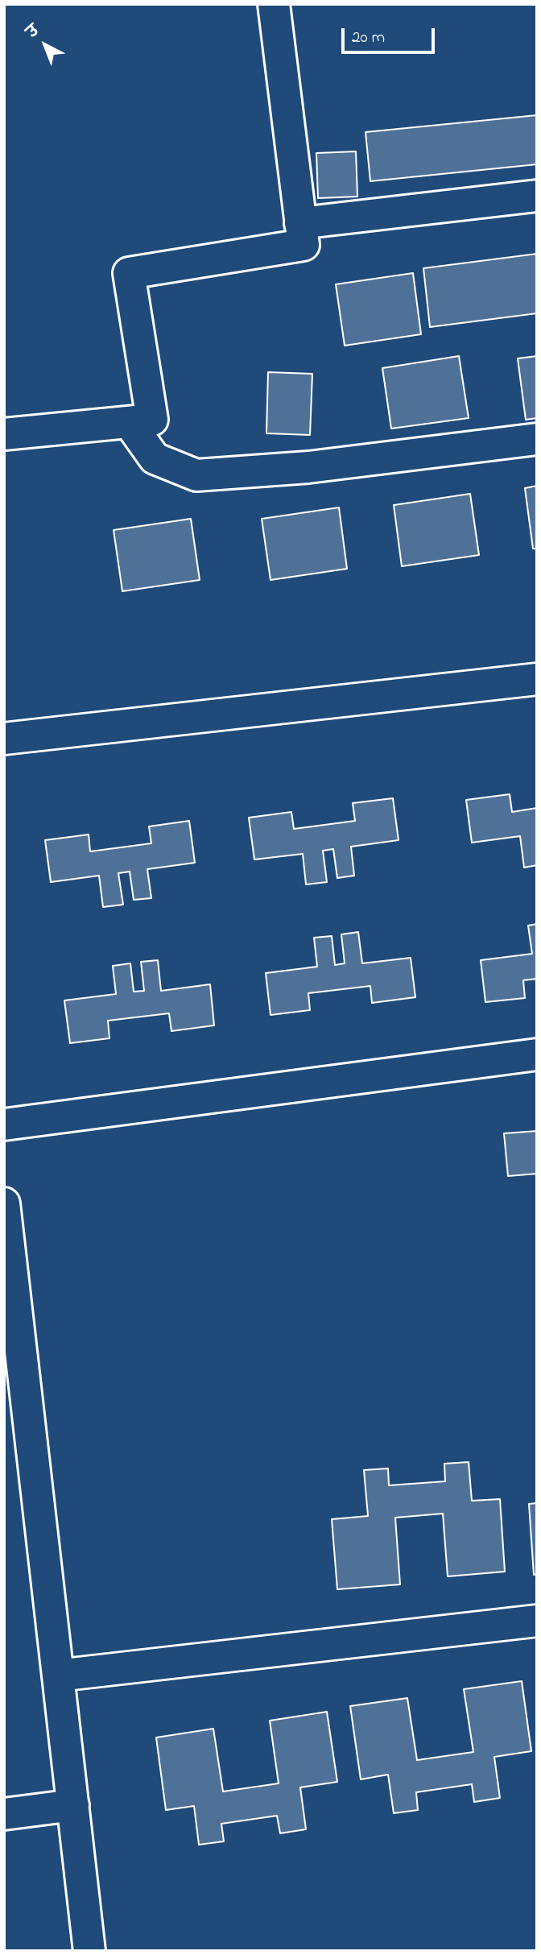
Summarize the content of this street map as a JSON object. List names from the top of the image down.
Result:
{
  "scale_bar": "20 m",
  "north": "top left"
}
